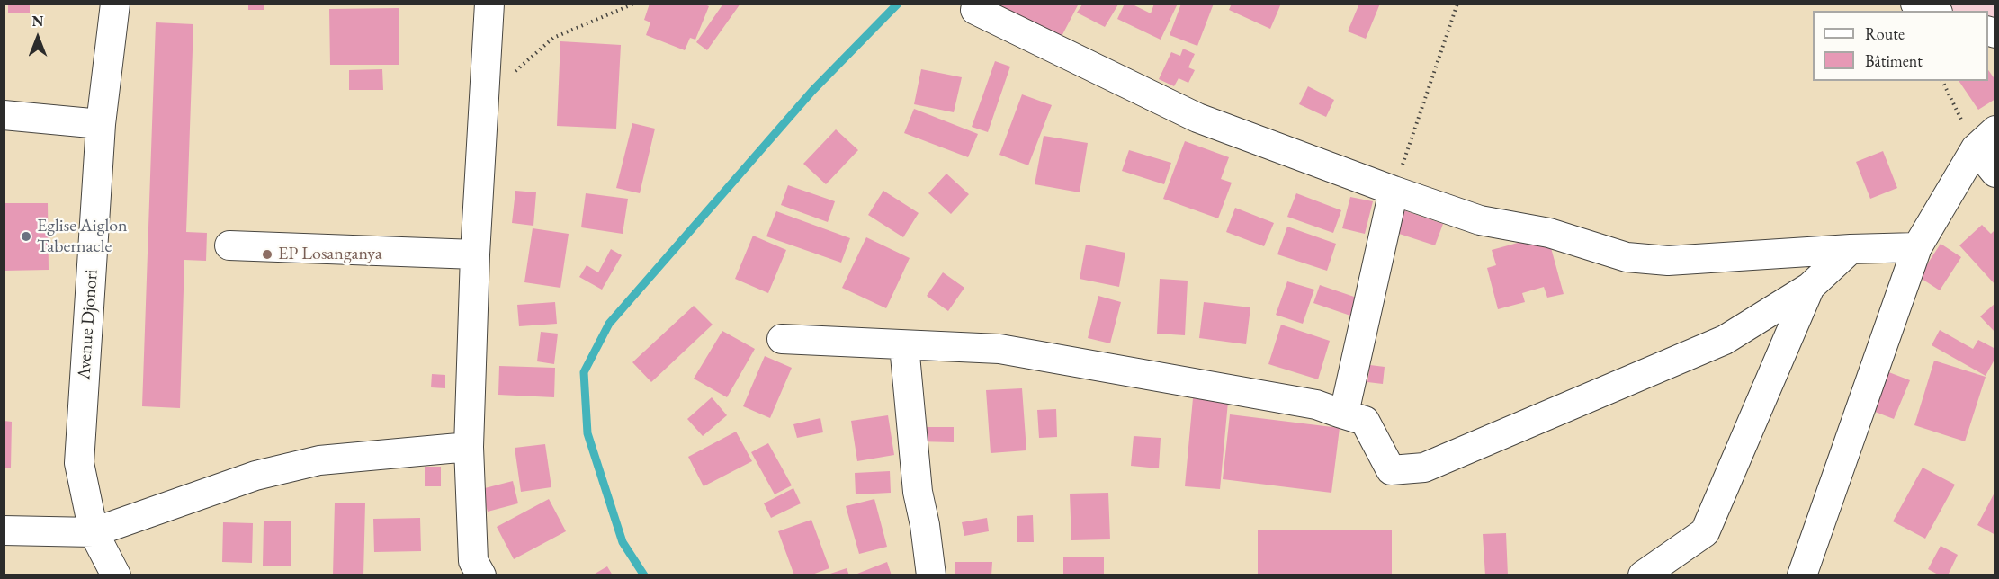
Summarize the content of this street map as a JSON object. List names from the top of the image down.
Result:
{
  "streets": {
    "street": ["Avenue Djonori"]
  },
  "places": ["Eglise Aiglon Tabernacle", "EP Losanganya"],
  "legend": ["Route", "Bâtiment"],
  "north": "top"
}
